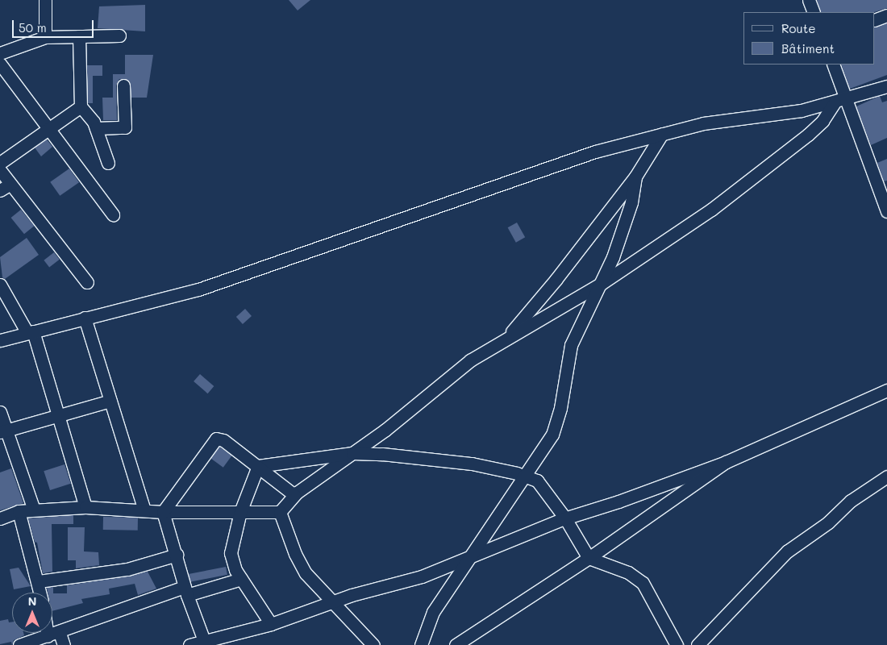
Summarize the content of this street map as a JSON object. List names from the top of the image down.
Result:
{
  "legend": ["Route", "Bâtiment"],
  "scale_bar": "50 m",
  "north": "top"
}
